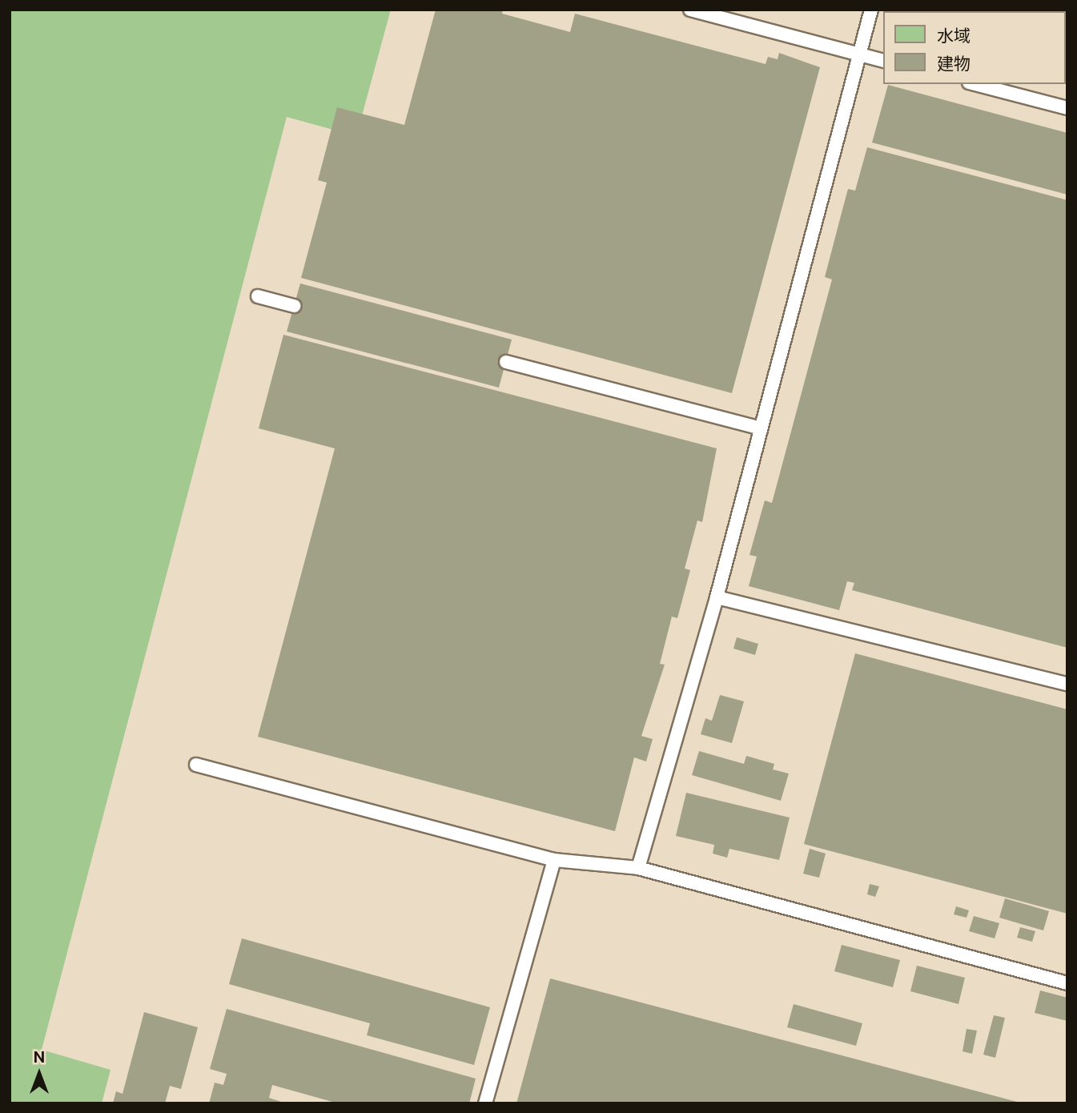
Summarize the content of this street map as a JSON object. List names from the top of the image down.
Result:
{
  "legend": ["水域", "建物"],
  "north": "top"
}
